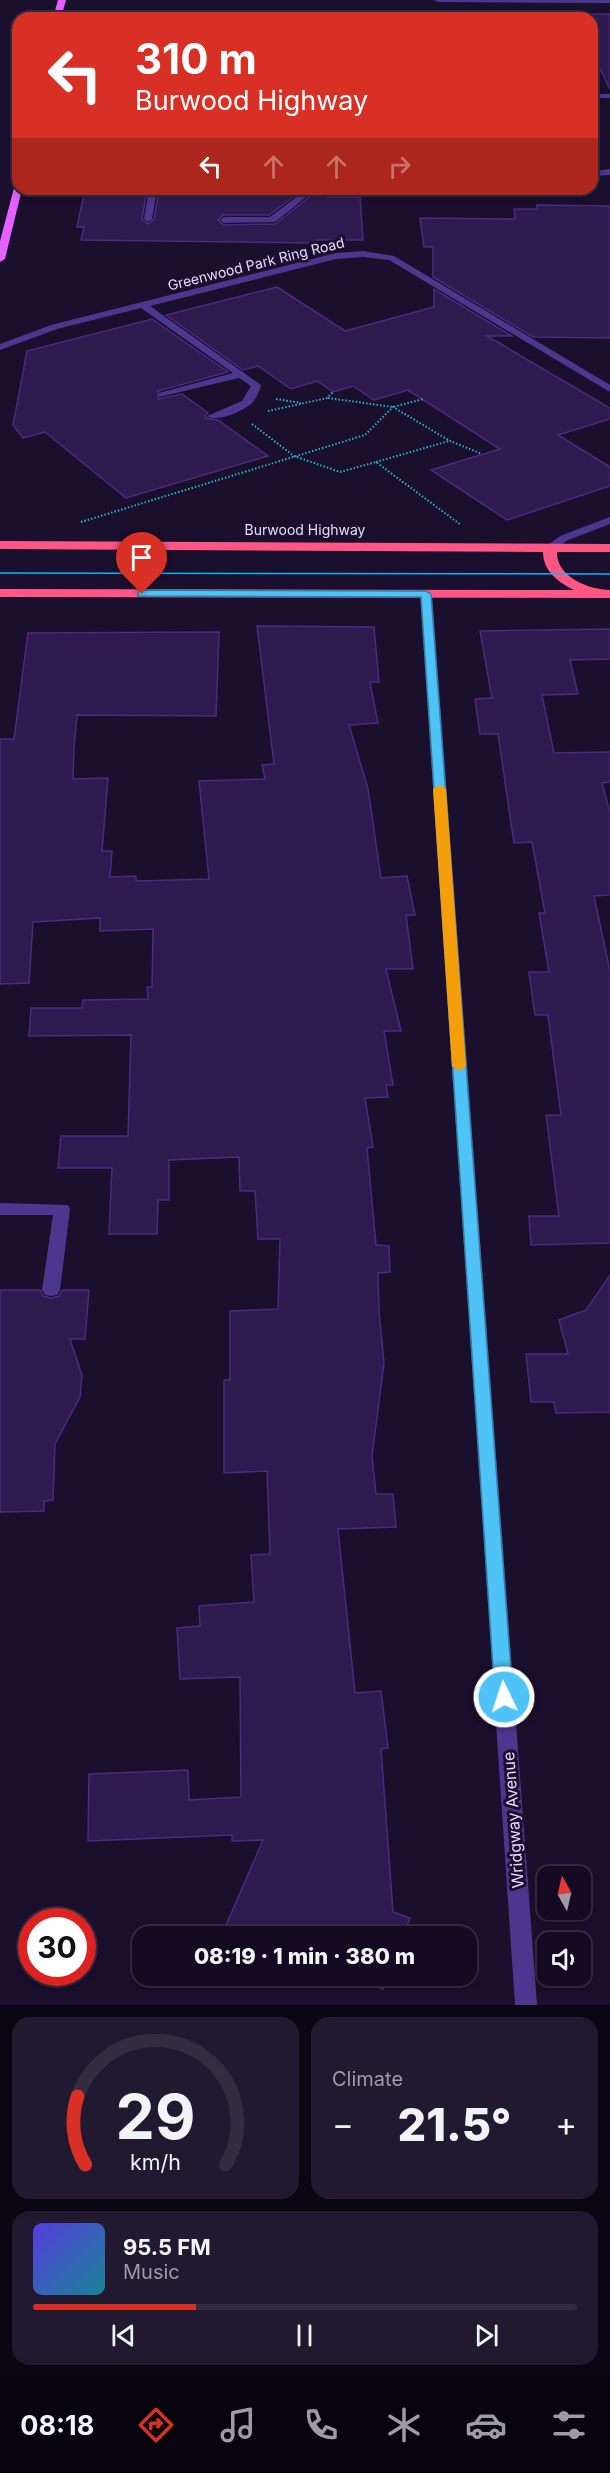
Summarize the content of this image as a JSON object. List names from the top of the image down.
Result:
{
  "streets": {
    "highway": ["Burwood Highway"],
    "street": ["Greenwood Park Ring Road", "Wridgway Avenue"]
  },
  "north": "top",
  "page": {
    "turn": ["310 m", "Burwood Highway"],
    "limit": "30",
    "trip": "08:19 · 1 min · 380 m",
    "tile": "Climate",
    "heat": ["−", "21.5°", "+"],
    "song": ["95.5 FM", "Music"],
    "tabs": "08:18",
    "gauge": ["29", "km/h"]
  }
}
